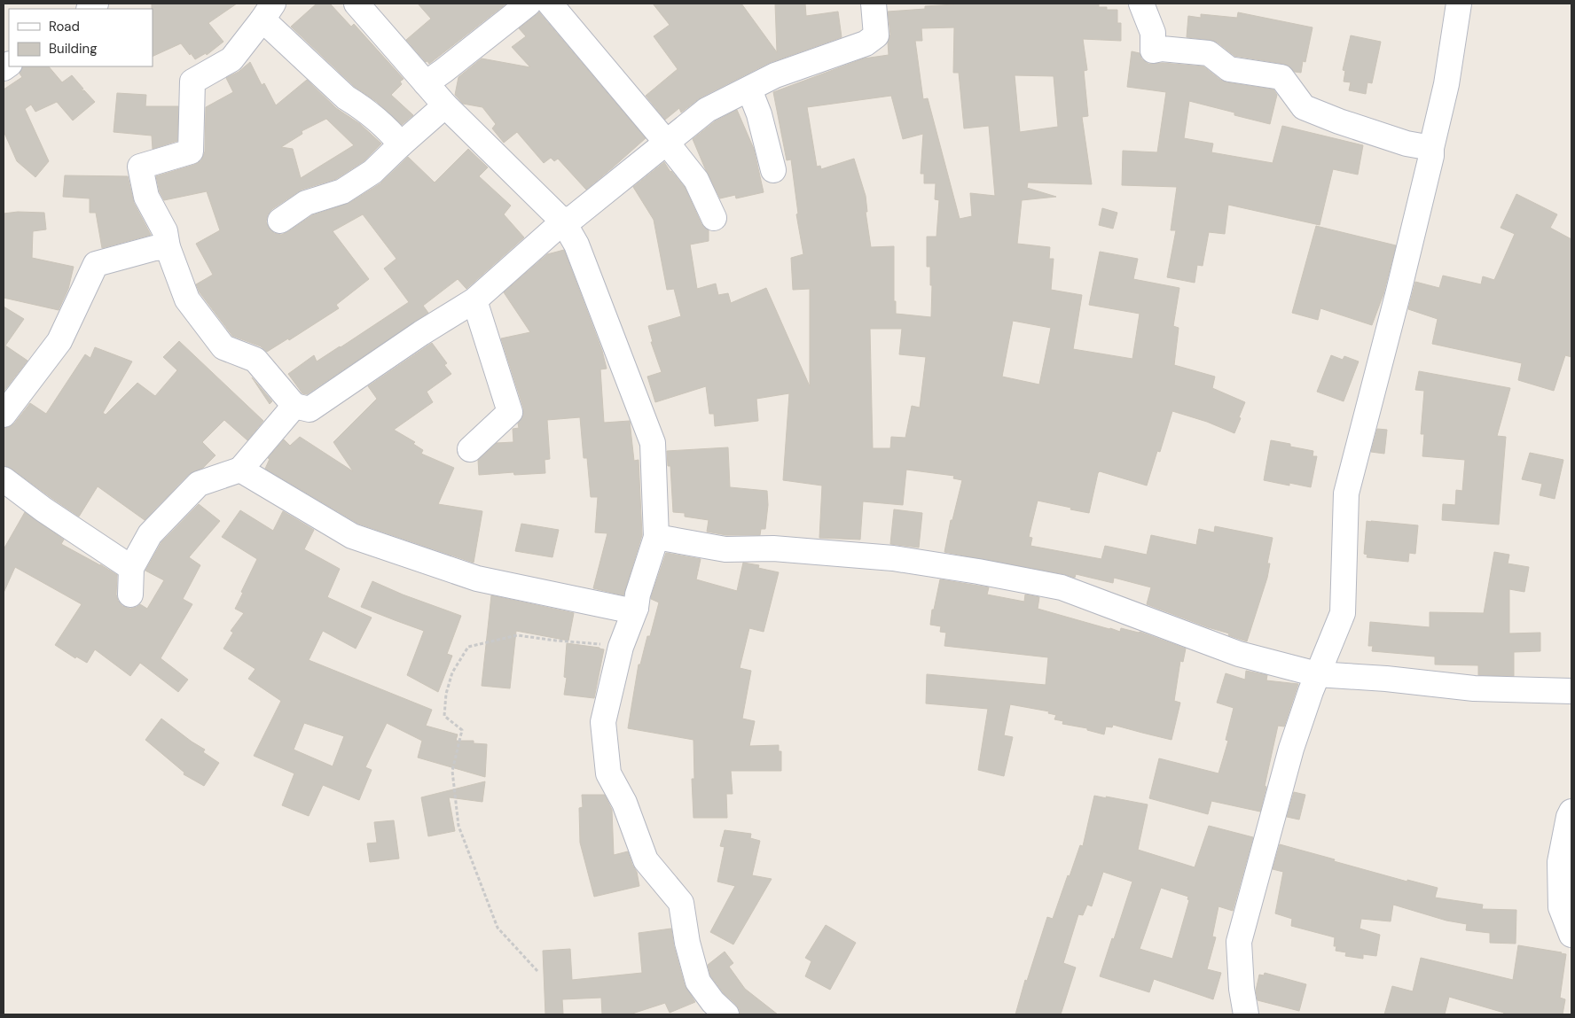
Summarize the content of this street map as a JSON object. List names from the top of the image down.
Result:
{
  "legend": ["Road", "Building"]
}
